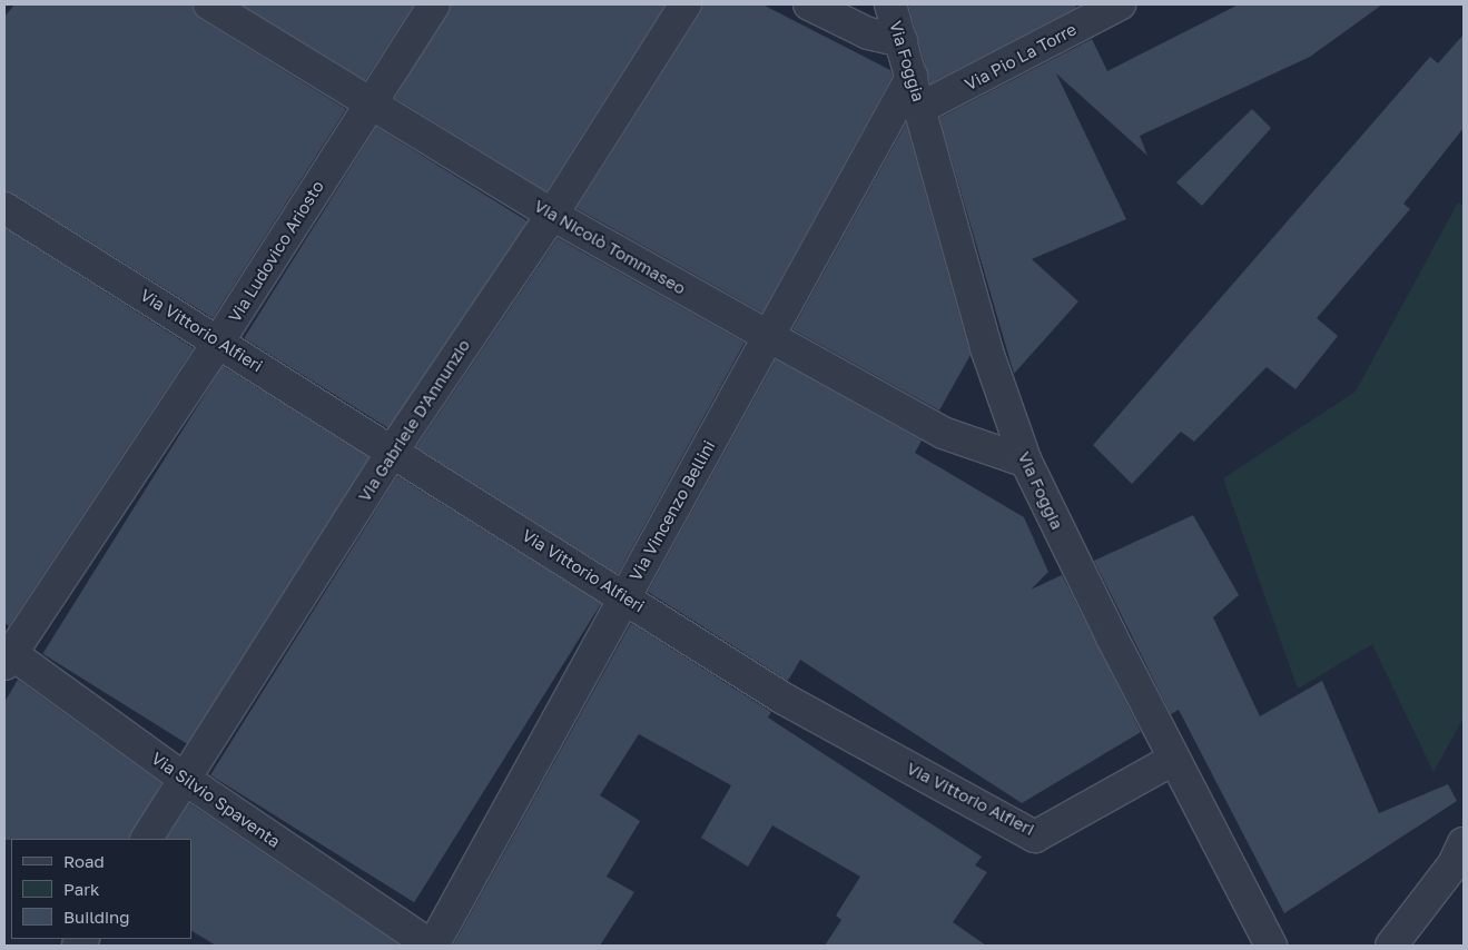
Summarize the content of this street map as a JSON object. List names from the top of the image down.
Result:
{
  "streets": {
    "street": [
      "Via Pio La Torre",
      "Via Foggia",
      "Via Nicolò Tommaseo",
      "Via Ludovico Ariosto",
      "Via Vittorio Alfieri",
      "Via Gabriele D'Annunzio",
      "Via Vincenzo Bellini",
      "Via Silvio Spaventa"
    ]
  },
  "crossings": [
    ["Via Pio La Torre", "Via Foggia"],
    ["Via Foggia", "Via Nicolò Tommaseo"],
    ["Via Foggia", "Via Vittorio Alfieri"],
    ["Via Foggia", "Via Vincenzo Bellini"],
    ["Via Nicolò Tommaseo", "Via Ludovico Ariosto"],
    ["Via Nicolò Tommaseo", "Via Gabriele D'Annunzio"],
    ["Via Nicolò Tommaseo", "Via Vincenzo Bellini"],
    ["Via Ludovico Ariosto", "Via Vittorio Alfieri"],
    ["Via Ludovico Ariosto", "Via Silvio Spaventa"],
    ["Via Vittorio Alfieri", "Via Gabriele D'Annunzio"],
    ["Via Vittorio Alfieri", "Via Vincenzo Bellini"],
    ["Via Gabriele D'Annunzio", "Via Silvio Spaventa"],
    ["Via Vincenzo Bellini", "Via Silvio Spaventa"]
  ],
  "legend": ["Road", "Park", "Building"]
}
